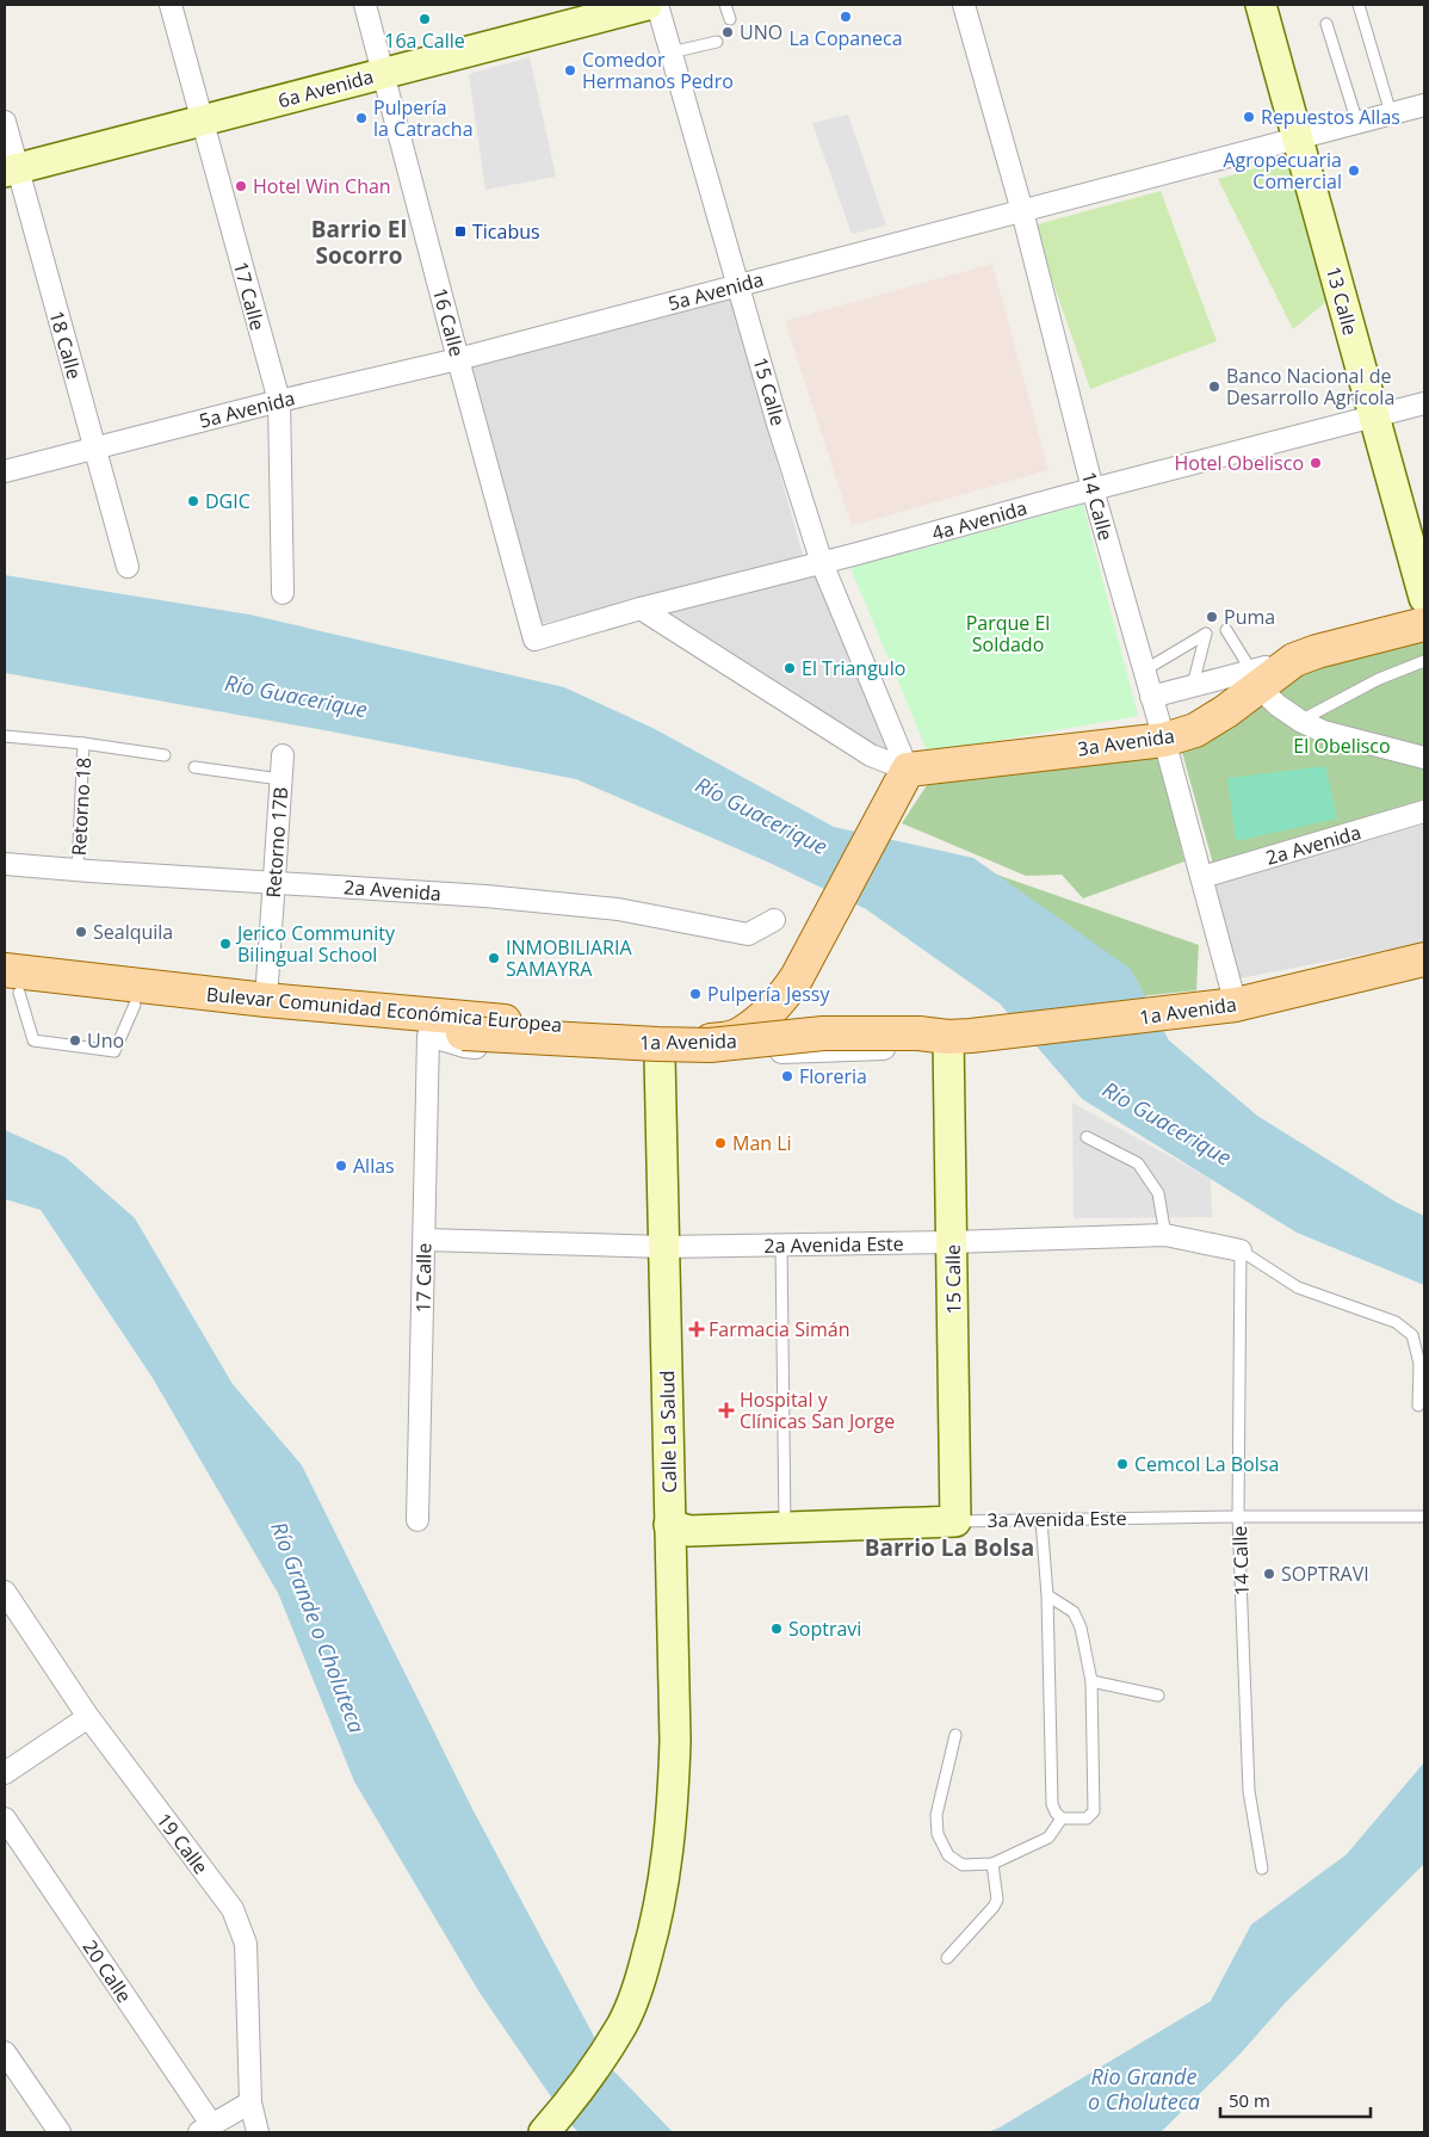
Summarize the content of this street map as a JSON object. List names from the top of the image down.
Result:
{
  "streets": {
    "main road": [
      "6a Avenida",
      "13 Calle",
      "15 Calle",
      "3a Avenida",
      "Bulevar Comunidad Económica Europea",
      "1a Avenida",
      "Calle La Salud",
      "3a Avenida Este"
    ],
    "street": [
      "5a Avenida",
      "17 Calle",
      "16 Calle",
      "18 Calle",
      "14 Calle",
      "4a Avenida",
      "Retorno 17B",
      "2a Avenida",
      "2a Avenida Este",
      "19 Calle",
      "20 Calle"
    ],
    "lane": ["Retorno 18"]
  },
  "crossings": [
    ["6a Avenida", "17 Calle"],
    ["6a Avenida", "16 Calle"],
    ["6a Avenida", "18 Calle"],
    ["5a Avenida", "17 Calle"],
    ["5a Avenida", "13 Calle"],
    ["5a Avenida", "16 Calle"],
    ["5a Avenida", "18 Calle"],
    ["5a Avenida", "15 Calle"],
    ["5a Avenida", "14 Calle"],
    ["17 Calle", "Bulevar Comunidad Económica Europea"],
    ["17 Calle", "1a Avenida"],
    ["17 Calle", "2a Avenida Este"],
    ["13 Calle", "4a Avenida"],
    ["16 Calle", "4a Avenida"],
    ["15 Calle", "4a Avenida"],
    ["15 Calle", "3a Avenida"],
    ["15 Calle", "1a Avenida"],
    ["15 Calle", "2a Avenida Este"],
    ["15 Calle", "3a Avenida Este"],
    ["14 Calle", "4a Avenida"],
    ["14 Calle", "3a Avenida"],
    ["14 Calle", "2a Avenida"],
    ["14 Calle", "1a Avenida"],
    ["14 Calle", "2a Avenida Este"],
    ["14 Calle", "3a Avenida Este"],
    ["4a Avenida", "3a Avenida"],
    ["Retorno 18", "2a Avenida"],
    ["Retorno 17B", "2a Avenida"],
    ["Retorno 17B", "Bulevar Comunidad Económica Europea"],
    ["Bulevar Comunidad Económica Europea", "1a Avenida"],
    ["Bulevar Comunidad Económica Europea", "Calle La Salud"],
    ["1a Avenida", "Calle La Salud"],
    ["2a Avenida Este", "Calle La Salud"],
    ["Calle La Salud", "3a Avenida Este"]
  ],
  "districts": ["Barrio El Socorro", "Barrio La Bolsa"],
  "water": ["Río Guacerique", "Río Grande o Choluteca", "Rio Grande o Choluteca"],
  "parks": ["Parque El Soldado", "El Obelisco"],
  "places": {
    "other": [
      "La Copaneca",
      "16a Calle",
      "UNO",
      "Comedor Hermanos Pedro",
      "Repuestos Allas",
      "Pulpería la Catracha",
      "Agropecuaria Comercial",
      "Hotel Win Chan",
      "Banco Nacional de Desarrollo Agrícola",
      "Hotel Obelisco",
      "DGIC",
      "Puma",
      "El Triangulo",
      "Sealquila",
      "Jerico Community Bilingual School",
      "INMOBILIARIA SAMAYRA",
      "Pulpería Jessy",
      "Uno",
      "Floreria",
      "Man Li",
      "Allas",
      "Cemcol La Bolsa",
      "SOPTRAVI",
      "Soptravi"
    ],
    "transit": ["Ticabus"],
    "health": ["Farmacia Simán", "Hospital y Clínicas San Jorge"]
  },
  "scale_bar": "50 m"
}
